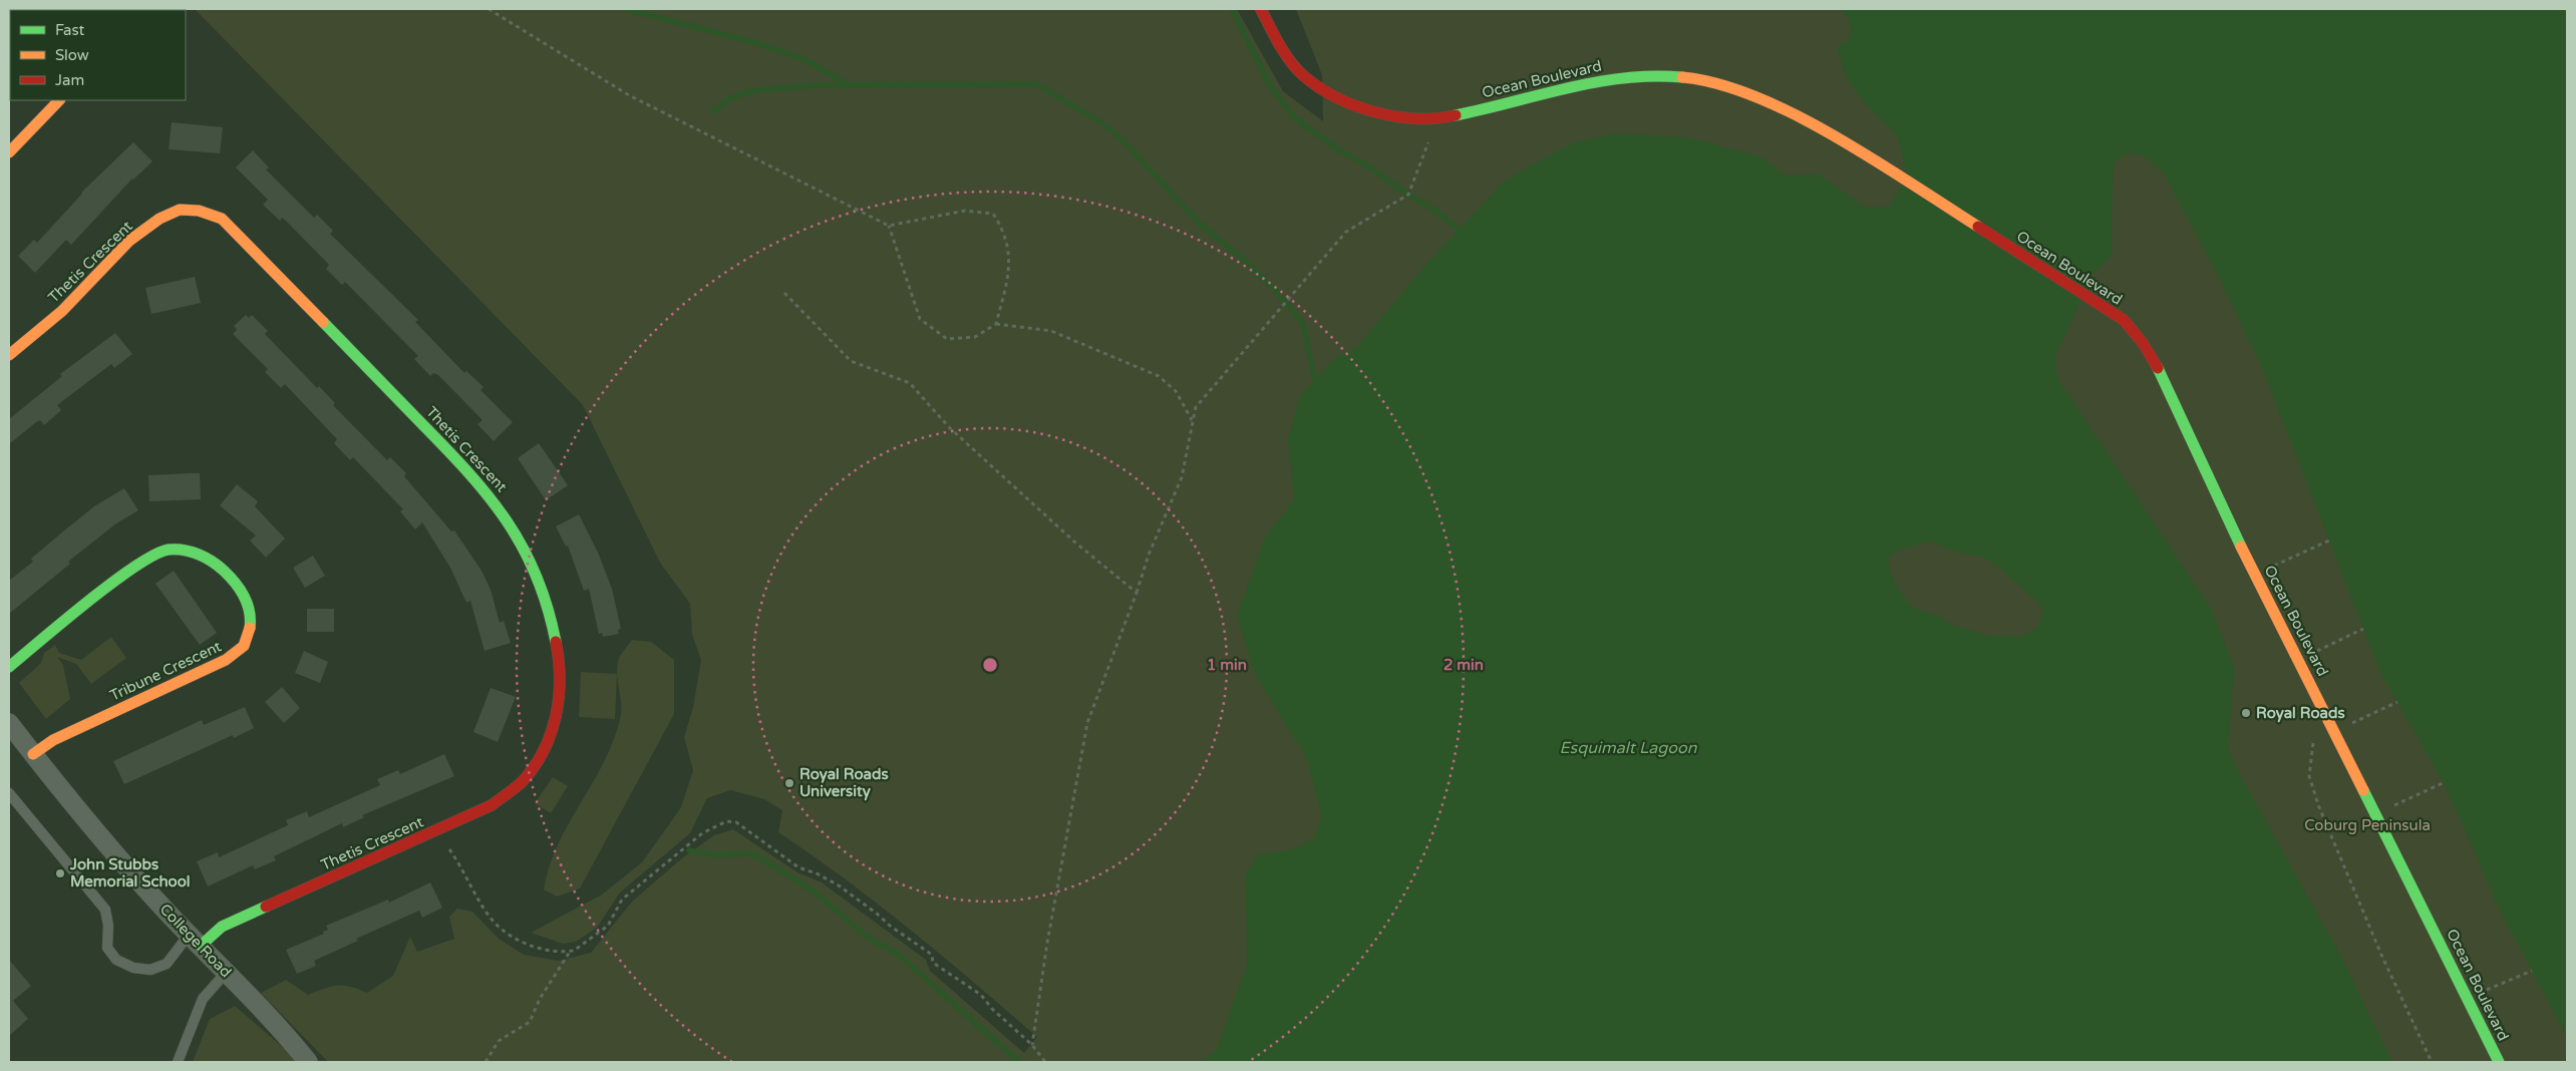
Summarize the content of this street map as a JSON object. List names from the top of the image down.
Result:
{
  "streets": {
    "street": [
      "Ocean Boulevard",
      "Thetis Crescent",
      "Tribune Crescent",
      "College Road"
    ]
  },
  "crossings": [
    ["Thetis Crescent", "College Road"],
    ["Tribune Crescent", "College Road"]
  ],
  "water": ["Esquimalt Lagoon"],
  "parks": ["Coburg Peninsula"],
  "places": ["Royal Roads", "Royal Roads University", "John Stubbs Memorial School"],
  "legend": ["Fast", "Slow", "Jam"],
  "rings": ["1 min", "2 min"]
}
